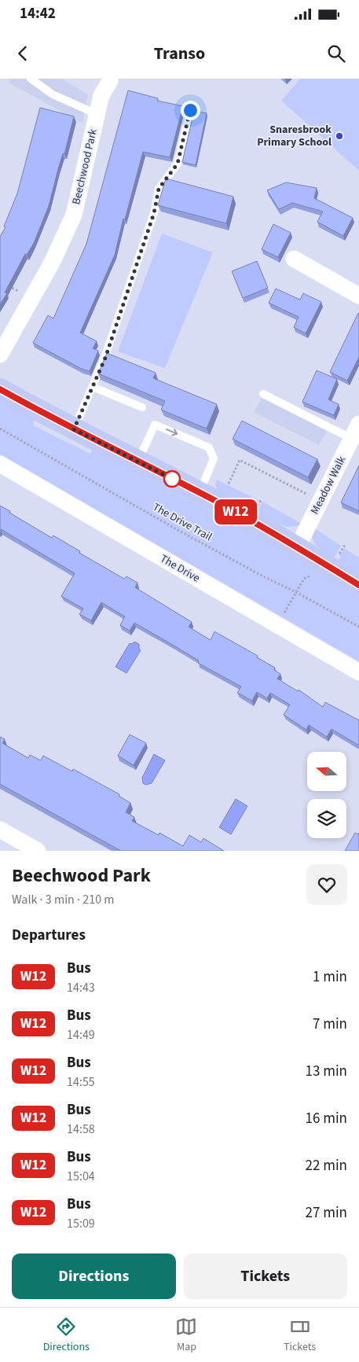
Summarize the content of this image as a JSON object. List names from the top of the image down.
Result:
{
  "streets": {
    "street": ["Beechwood Park", "Meadow Walk", "The Drive"],
    "path": ["The Drive Trail"]
  },
  "places": ["Snaresbrook Primary School"],
  "lines": ["bus line W12"],
  "north": "left",
  "page": {
    "status": "14:42",
    "header": "Transo",
    "on_map": "W12",
    "heading": [
      ["Beechwood Park", "Walk · 3 min · 210 m"],
      "Departures"
    ],
    "list": [
      {
        "mark": "W12",
        "name": "Bus",
        "note": "14:43",
        "value": "1 min"
      },
      {
        "mark": "W12",
        "name": "Bus",
        "note": "14:49",
        "value": "7 min"
      },
      {
        "mark": "W12",
        "name": "Bus",
        "note": "14:55",
        "value": "13 min"
      },
      {
        "mark": "W12",
        "name": "Bus",
        "note": "14:58",
        "value": "16 min"
      },
      {
        "mark": "W12",
        "name": "Bus",
        "note": "15:04",
        "value": "22 min"
      },
      {
        "mark": "W12",
        "name": "Bus",
        "note": "15:09",
        "value": "27 min"
      }
    ],
    "buttons": ["Directions", "Tickets"],
    "tabs": ["Directions", "Map", "Tickets"]
  }
}
